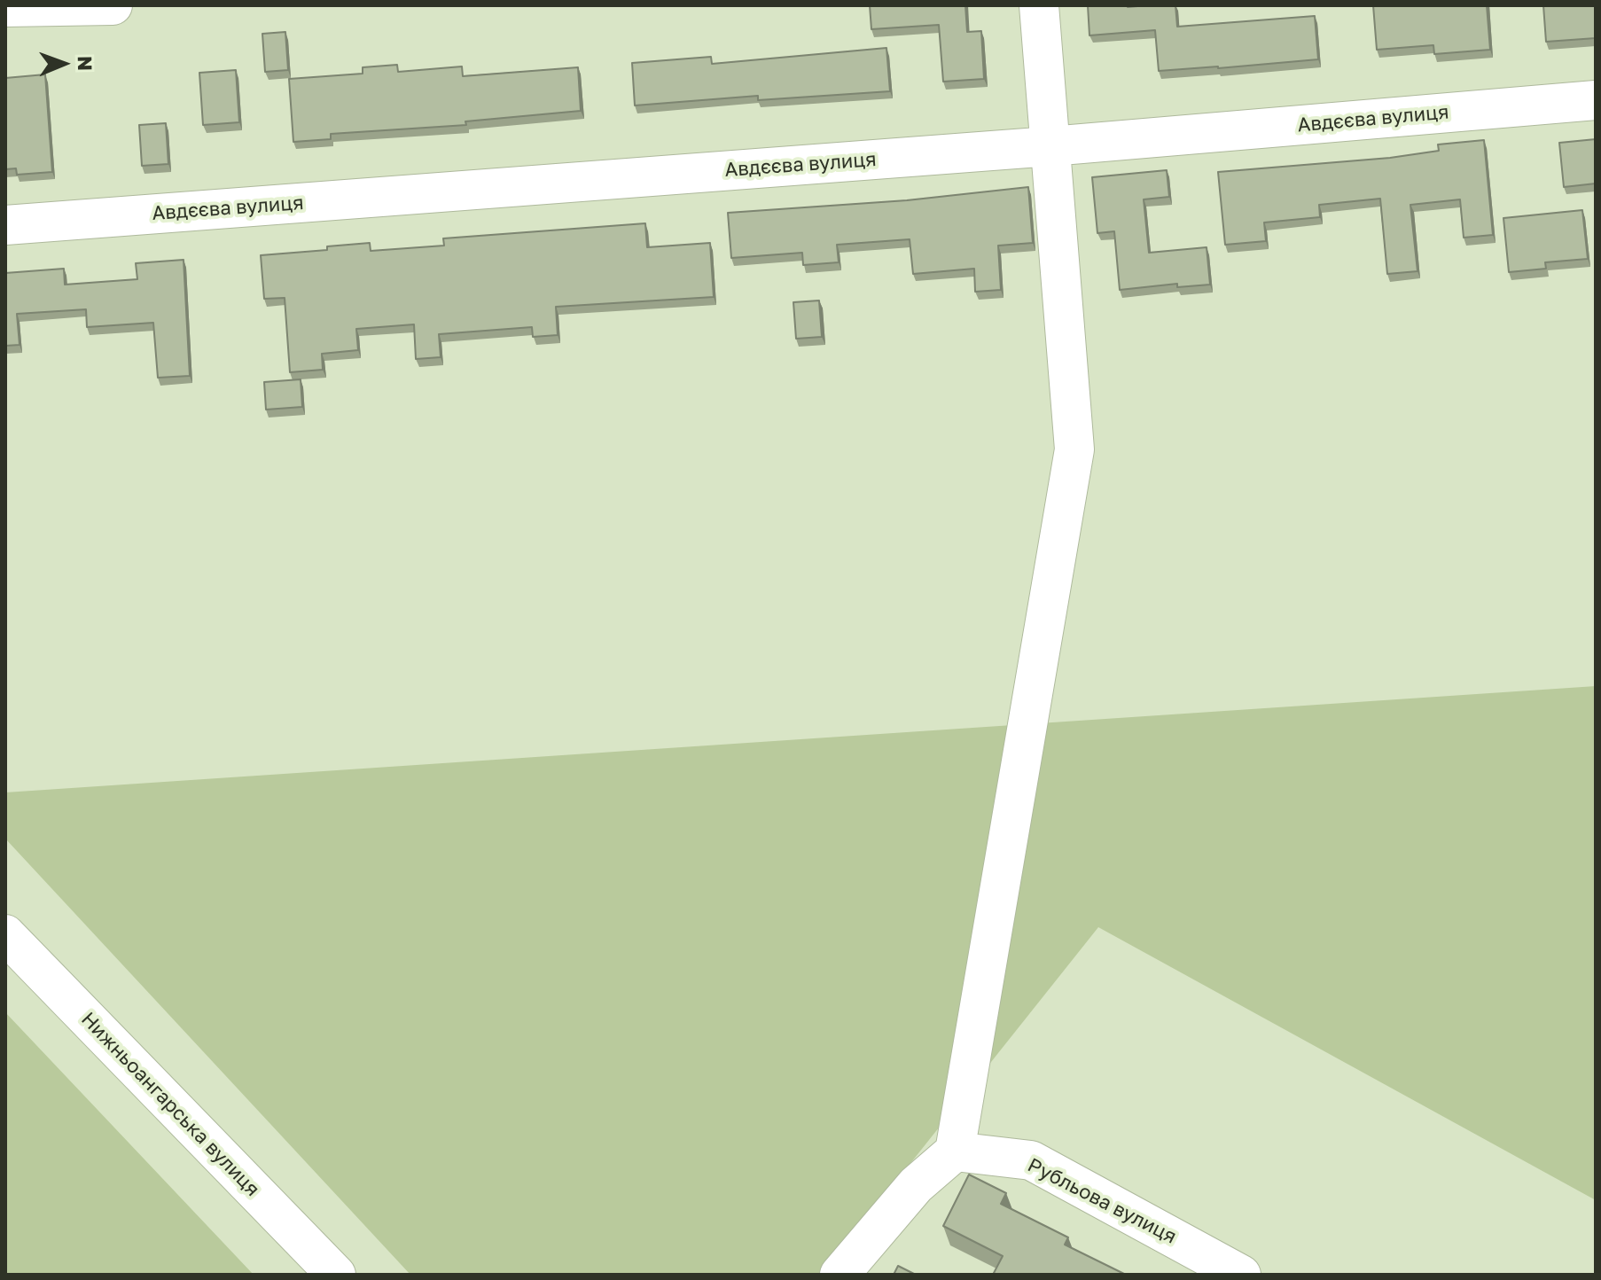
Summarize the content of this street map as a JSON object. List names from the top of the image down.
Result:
{
  "streets": {
    "street": ["Авдєєва вулиця", "Нижньоангарська вулиця", "Рубльова вулиця"]
  },
  "north": "right"
}
